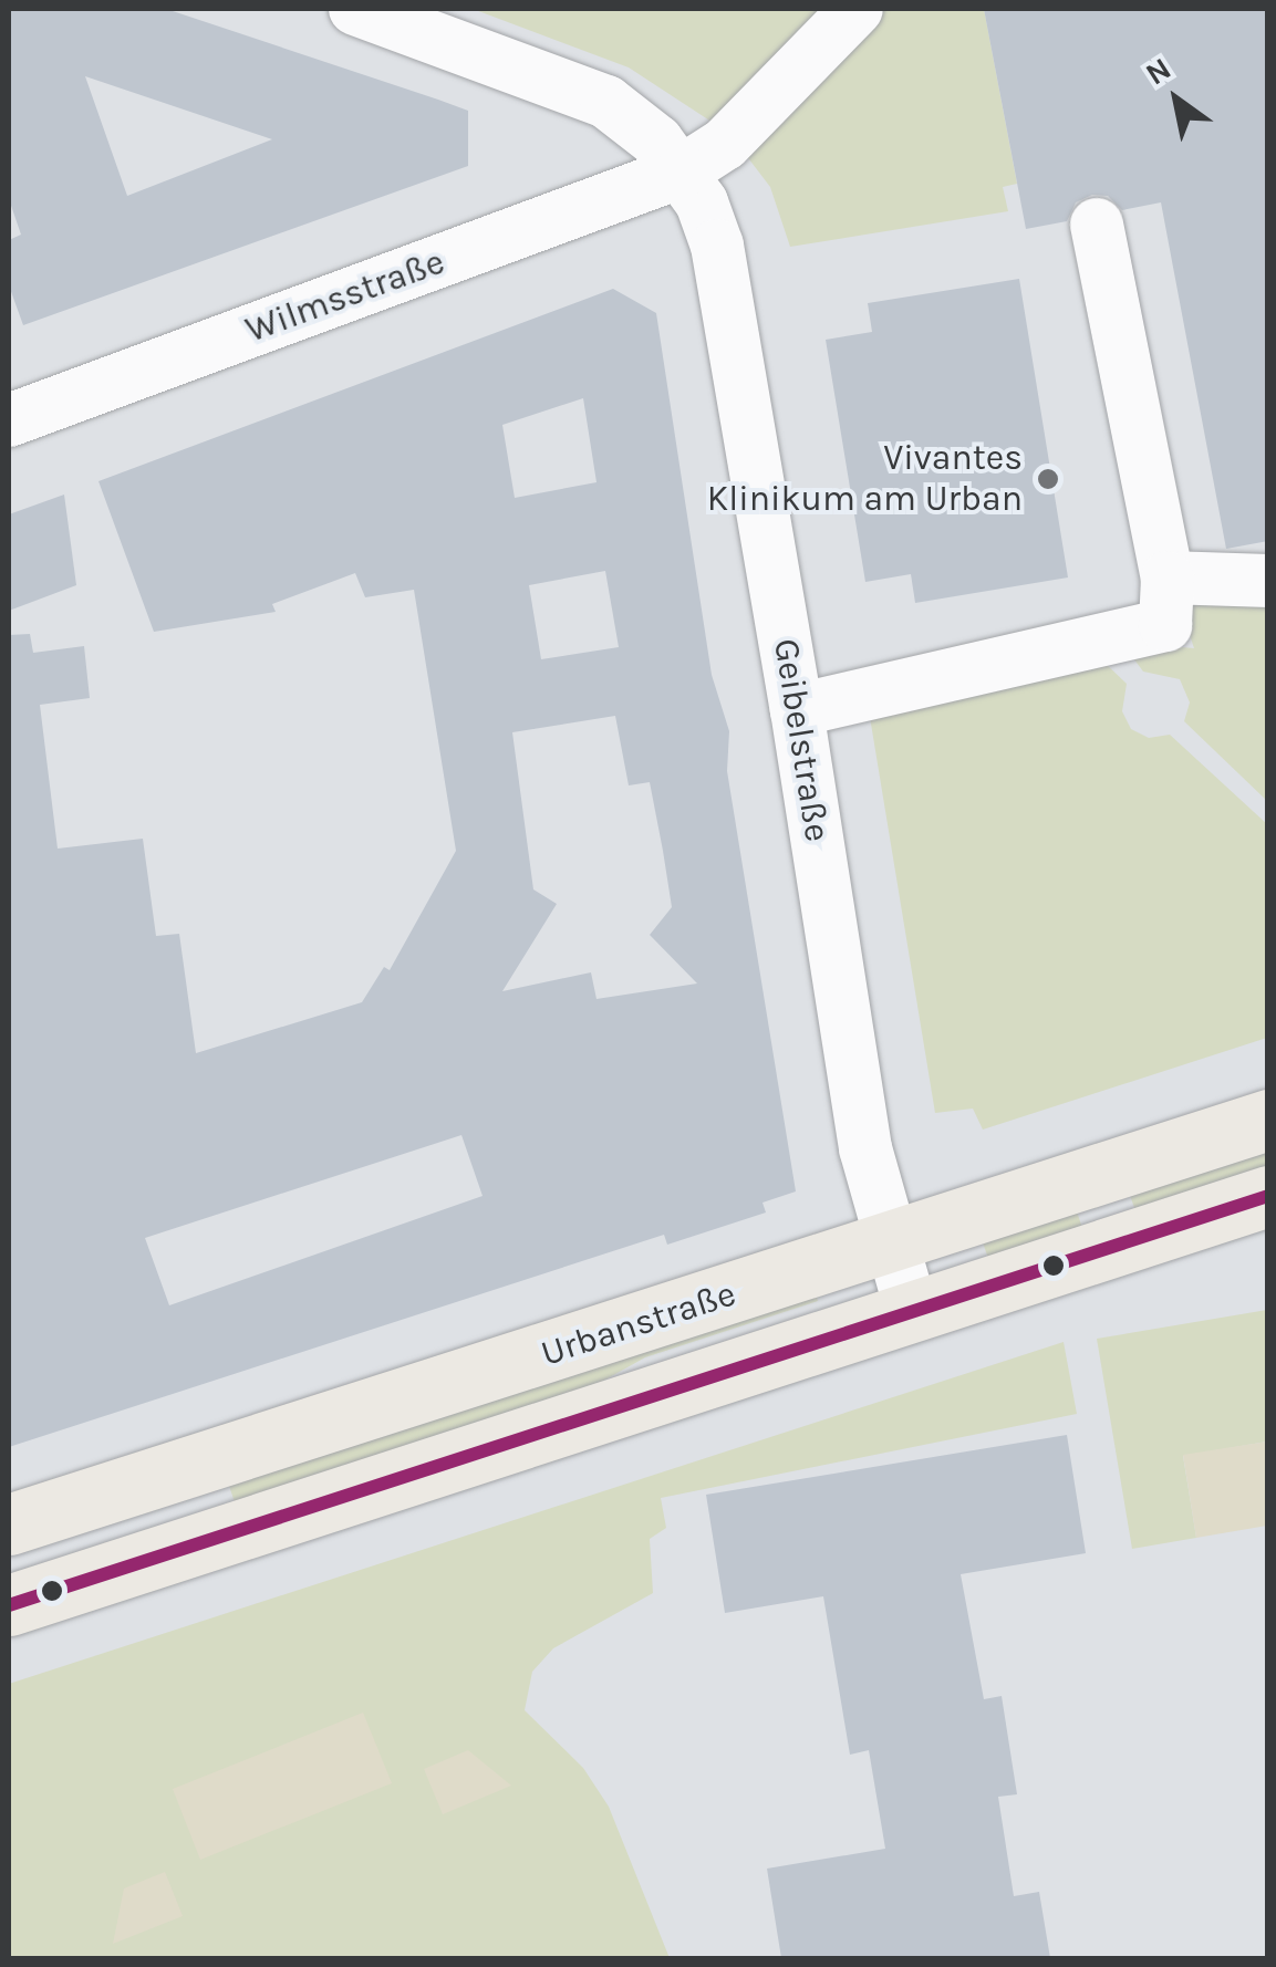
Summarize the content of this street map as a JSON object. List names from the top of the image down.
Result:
{
  "streets": {
    "main road": ["Urbanstraße"],
    "street": ["Wilmsstraße", "Geibelstraße"]
  },
  "crossings": [
    ["Wilmsstraße", "Geibelstraße"],
    ["Geibelstraße", "Urbanstraße"]
  ],
  "places": ["Vivantes Klinikum am Urban"],
  "north": "top left"
}
